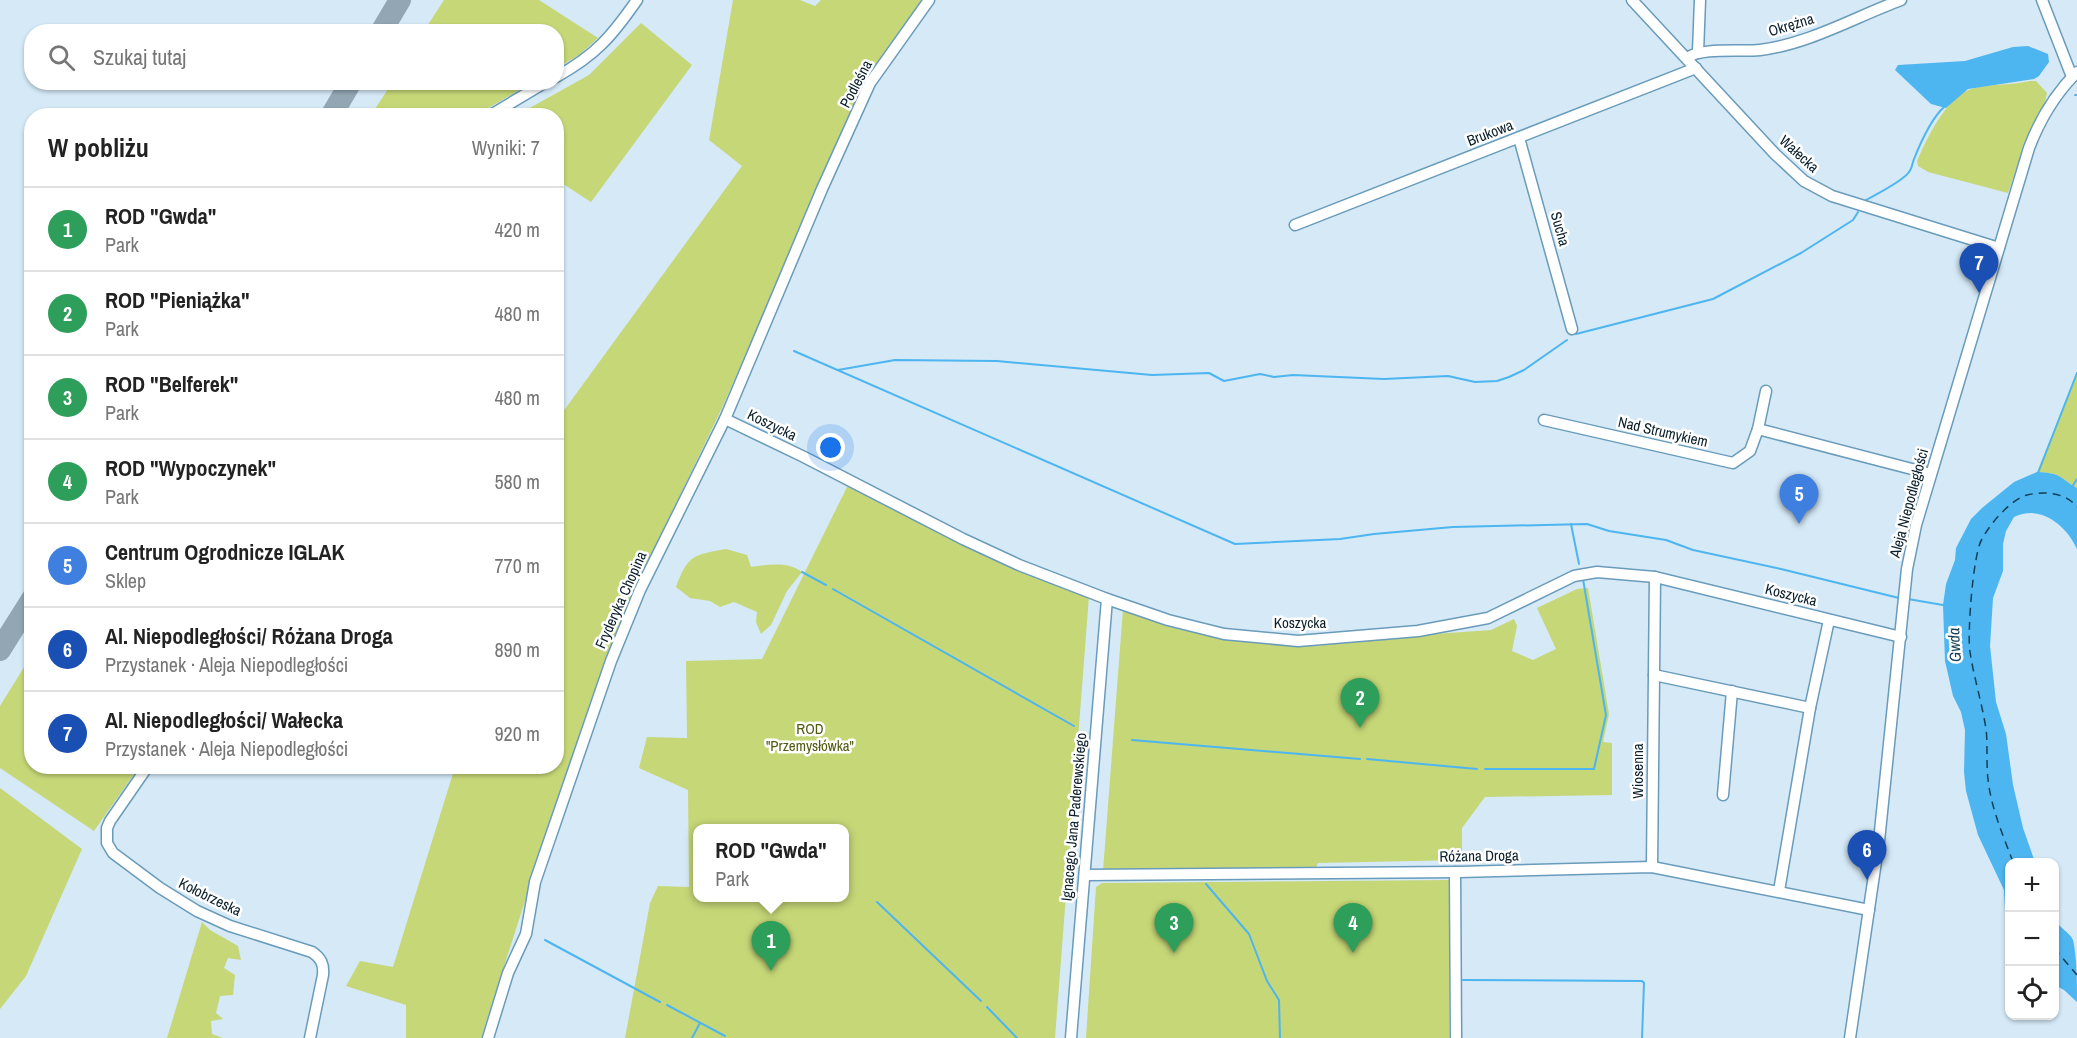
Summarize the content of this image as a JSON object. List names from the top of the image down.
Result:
{
  "streets": {
    "street": [
      "Okrężna",
      "Podleśna",
      "Brukowa",
      "Wałecka",
      "Sucha",
      "Koszycka",
      "Nad Strumykiem",
      "Aleja Niepodległości",
      "Fryderyka Chopina",
      "Wiosenna",
      "Ignacego Jana Paderewskiego",
      "Różana Droga",
      "Kołobrzeska"
    ]
  },
  "crossings": [
    ["Okrężna", "Wałecka"],
    ["Podleśna", "Fryderyka Chopina"],
    ["Brukowa", "Wałecka"],
    ["Brukowa", "Sucha"],
    ["Wałecka", "Aleja Niepodległości"],
    ["Koszycka", "Aleja Niepodległości"],
    ["Koszycka", "Fryderyka Chopina"],
    ["Koszycka", "Wiosenna"],
    ["Koszycka", "Ignacego Jana Paderewskiego"],
    ["Aleja Niepodległości", "Różana Droga"],
    ["Wiosenna", "Różana Droga"],
    ["Ignacego Jana Paderewskiego", "Różana Droga"]
  ],
  "water": ["Gwda"],
  "parks": ["ROD \"Przemysłówka\""],
  "page": {
    "search": "Szukaj tutaj",
    "heading": ["W pobliżu", "Wyniki: 7"],
    "list": [
      {
        "mark": "1",
        "name": "ROD \"Gwda\"",
        "note": "Park",
        "value": "420 m"
      },
      {
        "mark": "2",
        "name": "ROD \"Pieniążka\"",
        "note": "Park",
        "value": "480 m"
      },
      {
        "mark": "3",
        "name": "ROD \"Belferek\"",
        "note": "Park",
        "value": "480 m"
      },
      {
        "mark": "4",
        "name": "ROD \"Wypoczynek\"",
        "note": "Park",
        "value": "580 m"
      },
      {
        "mark": "5",
        "name": "Centrum Ogrodnicze IGLAK",
        "note": "Sklep",
        "value": "770 m"
      },
      {
        "mark": "6",
        "name": "Al. Niepodległości/ Różana Droga",
        "note": "Przystanek · Aleja Niepodległości",
        "value": "890 m"
      },
      {
        "mark": "7",
        "name": "Al. Niepodległości/ Wałecka",
        "note": "Przystanek · Aleja Niepodległości",
        "value": "920 m"
      }
    ],
    "pins": [
      "7",
      "5",
      "2",
      "6",
      "3",
      "4",
      "1"
    ],
    "popup": ["ROD \"Gwda\"", "Park"],
    "map_buttons": ["+", "−"]
  }
}
